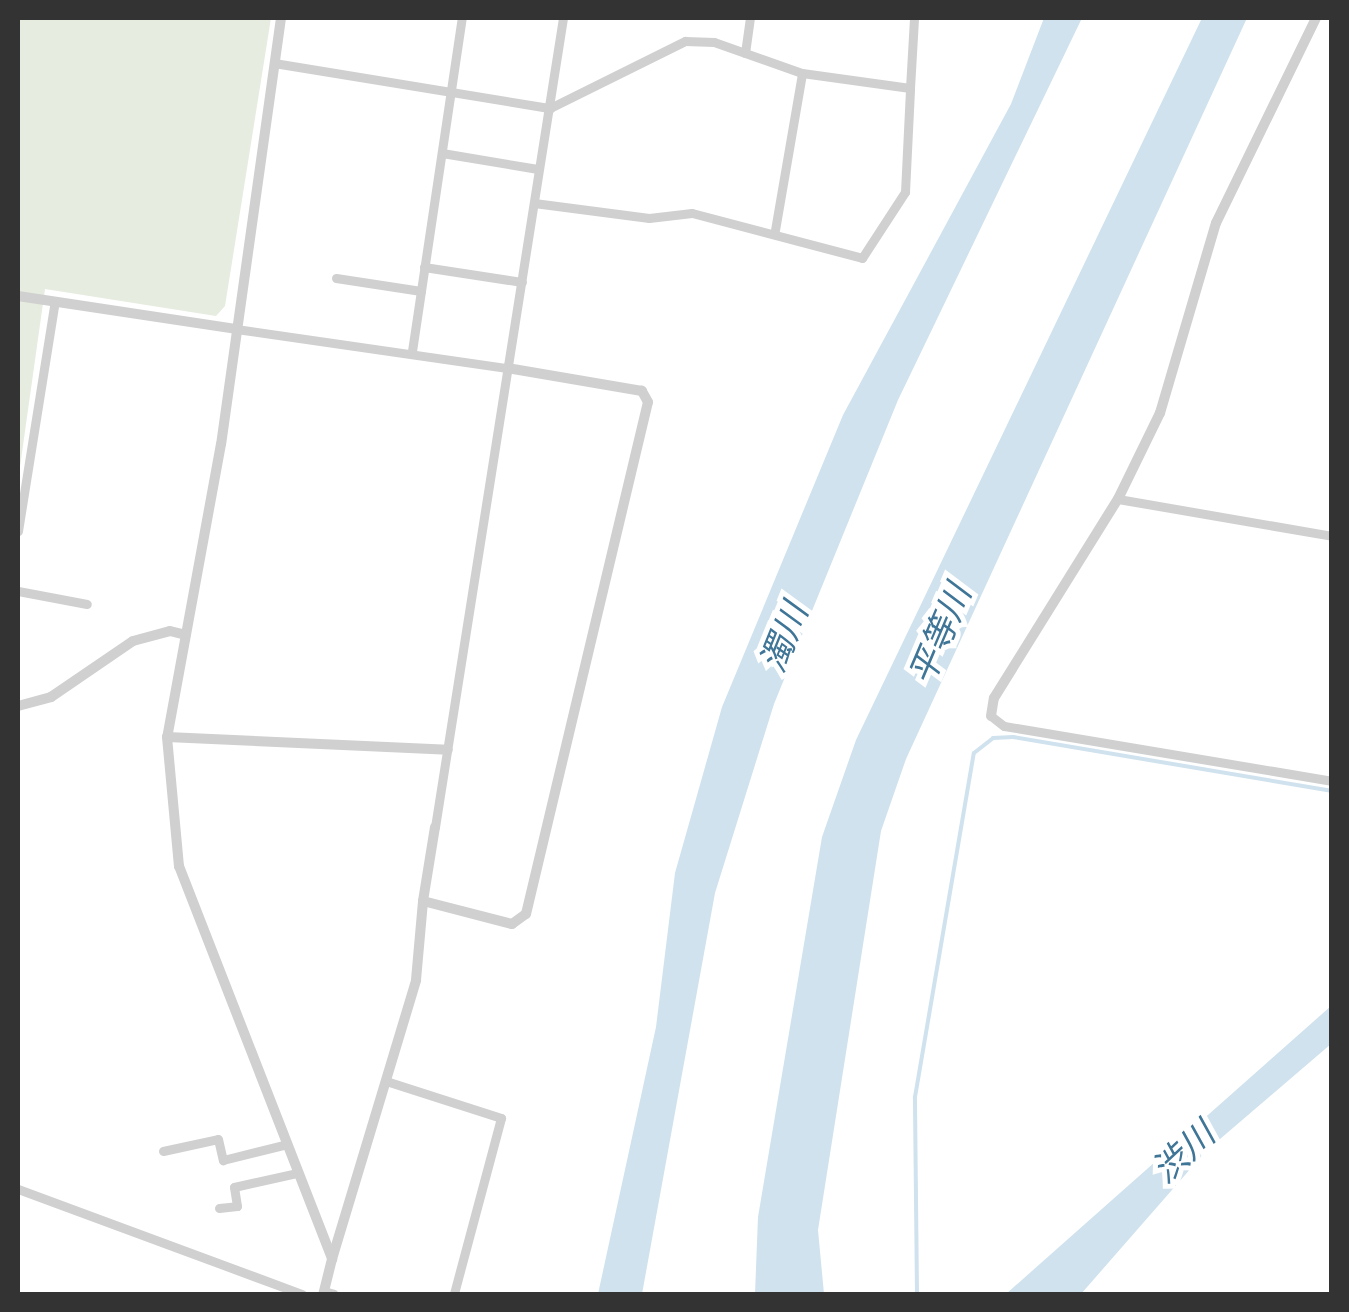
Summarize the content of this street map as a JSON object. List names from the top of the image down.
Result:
{
  "water": ["平等川", "濁川", "渋川"]
}
